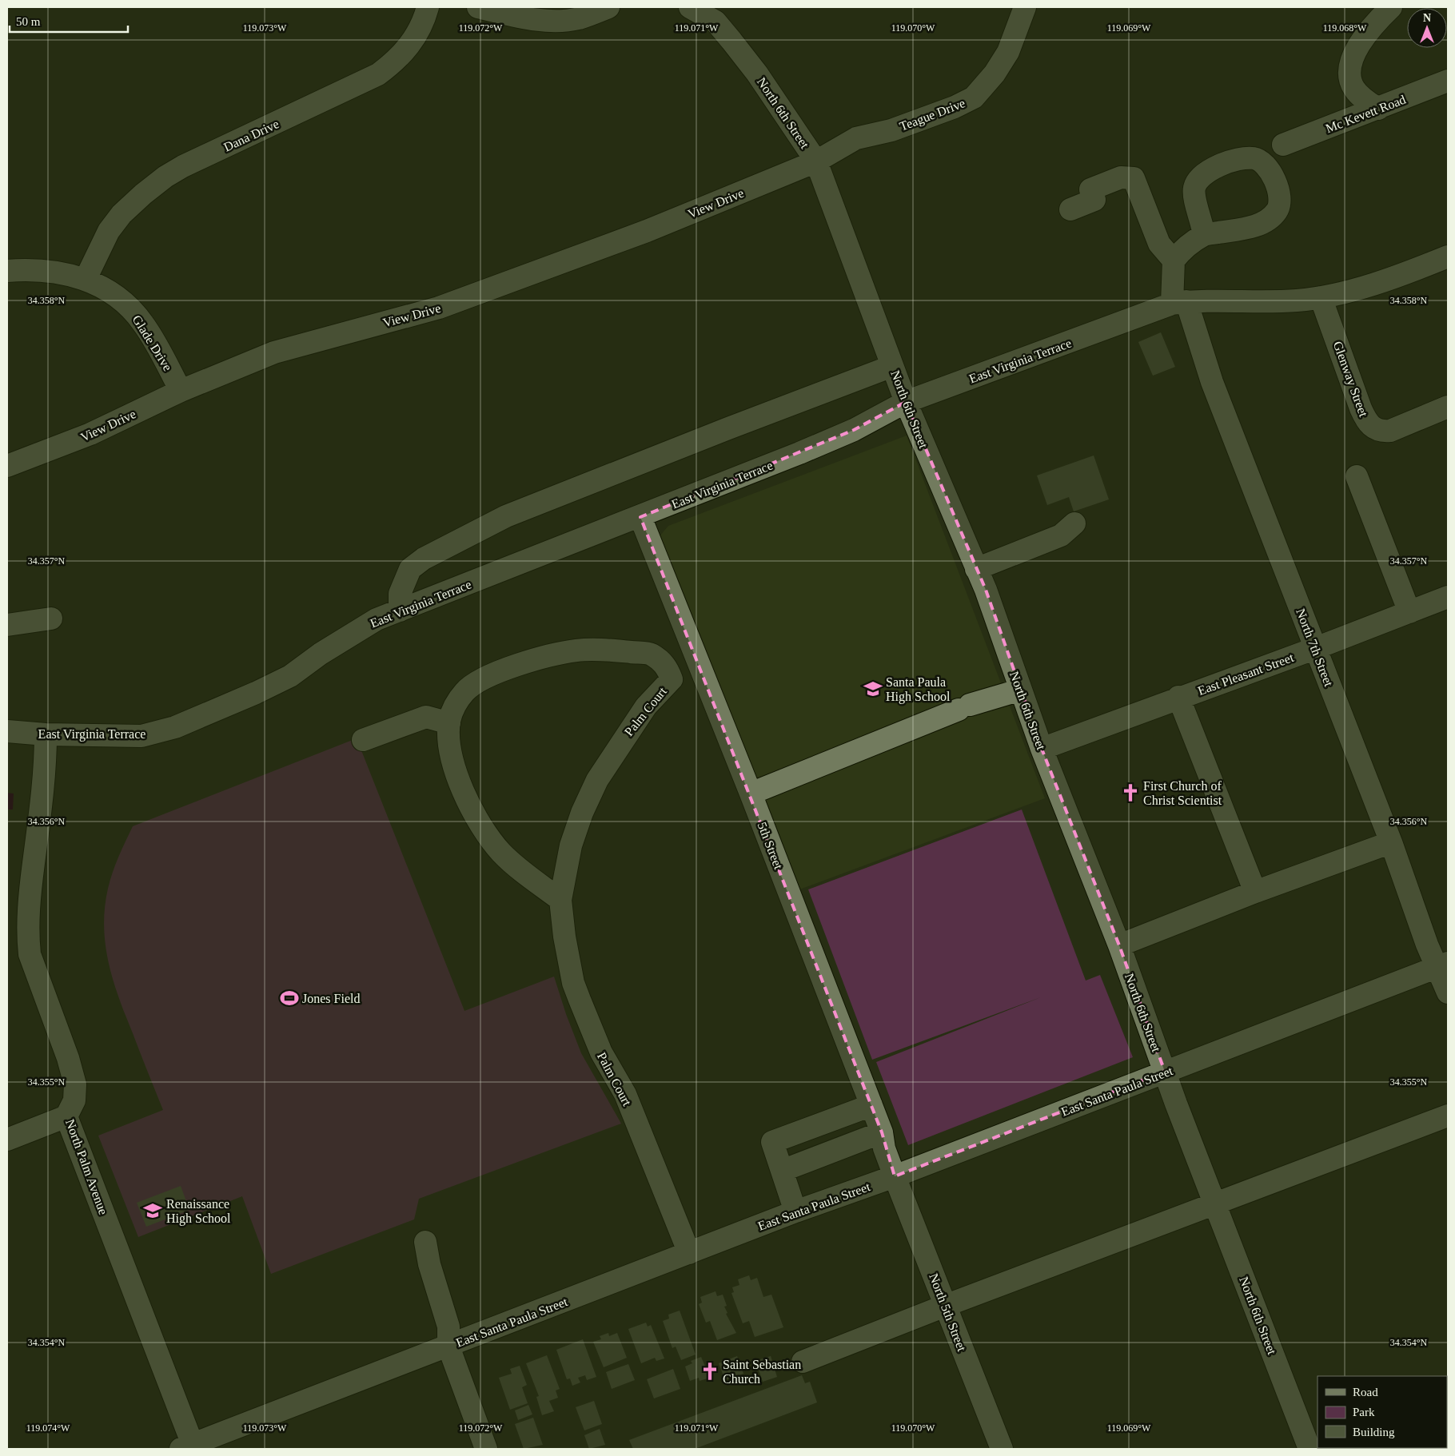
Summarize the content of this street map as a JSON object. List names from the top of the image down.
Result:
{
  "streets": {
    "street": [
      "North 6th Street",
      "Mc Kevett Road",
      "Teague Drive",
      "Dana Drive",
      "View Drive",
      "Glade Drive",
      "East Virginia Terrace",
      "Glenway Street",
      "North 7th Street",
      "East Pleasant Street",
      "Palm Court",
      "5th Street",
      "East Santa Paula Street",
      "North Palm Avenue",
      "North 5th Street"
    ]
  },
  "crossings": [
    ["North 6th Street", "Teague Drive"],
    ["North 6th Street", "View Drive"],
    ["North 6th Street", "East Virginia Terrace"],
    ["North 6th Street", "East Pleasant Street"],
    ["North 6th Street", "East Santa Paula Street"],
    ["Teague Drive", "View Drive"],
    ["Dana Drive", "Glade Drive"],
    ["View Drive", "Glade Drive"],
    ["East Virginia Terrace", "Glenway Street"],
    ["East Virginia Terrace", "North 7th Street"],
    ["East Virginia Terrace", "5th Street"],
    ["East Virginia Terrace", "North Palm Avenue"],
    ["North 7th Street", "East Pleasant Street"],
    ["North 7th Street", "East Santa Paula Street"],
    ["Palm Court", "East Santa Paula Street"],
    ["5th Street", "East Santa Paula Street"],
    ["5th Street", "North 5th Street"],
    ["East Santa Paula Street", "North Palm Avenue"],
    ["East Santa Paula Street", "North 5th Street"]
  ],
  "places": {
    "school or university": ["Santa Paula High School", "Renaissance High School"],
    "church": ["First Church of Christ Scientist", "Saint Sebastian Church"],
    "sports": ["Jones Field"]
  },
  "legend": ["Road", "Park", "Building"],
  "scale_bar": "50 m",
  "north": "top",
  "coordinates": [
    "119.073°W",
    "119.072°W",
    "119.071°W",
    "119.070°W",
    "119.069°W",
    "119.068°W",
    "34.358°N",
    "34.357°N",
    "34.356°N",
    "34.355°N",
    "34.354°N",
    "119.074°W"
  ]
}
